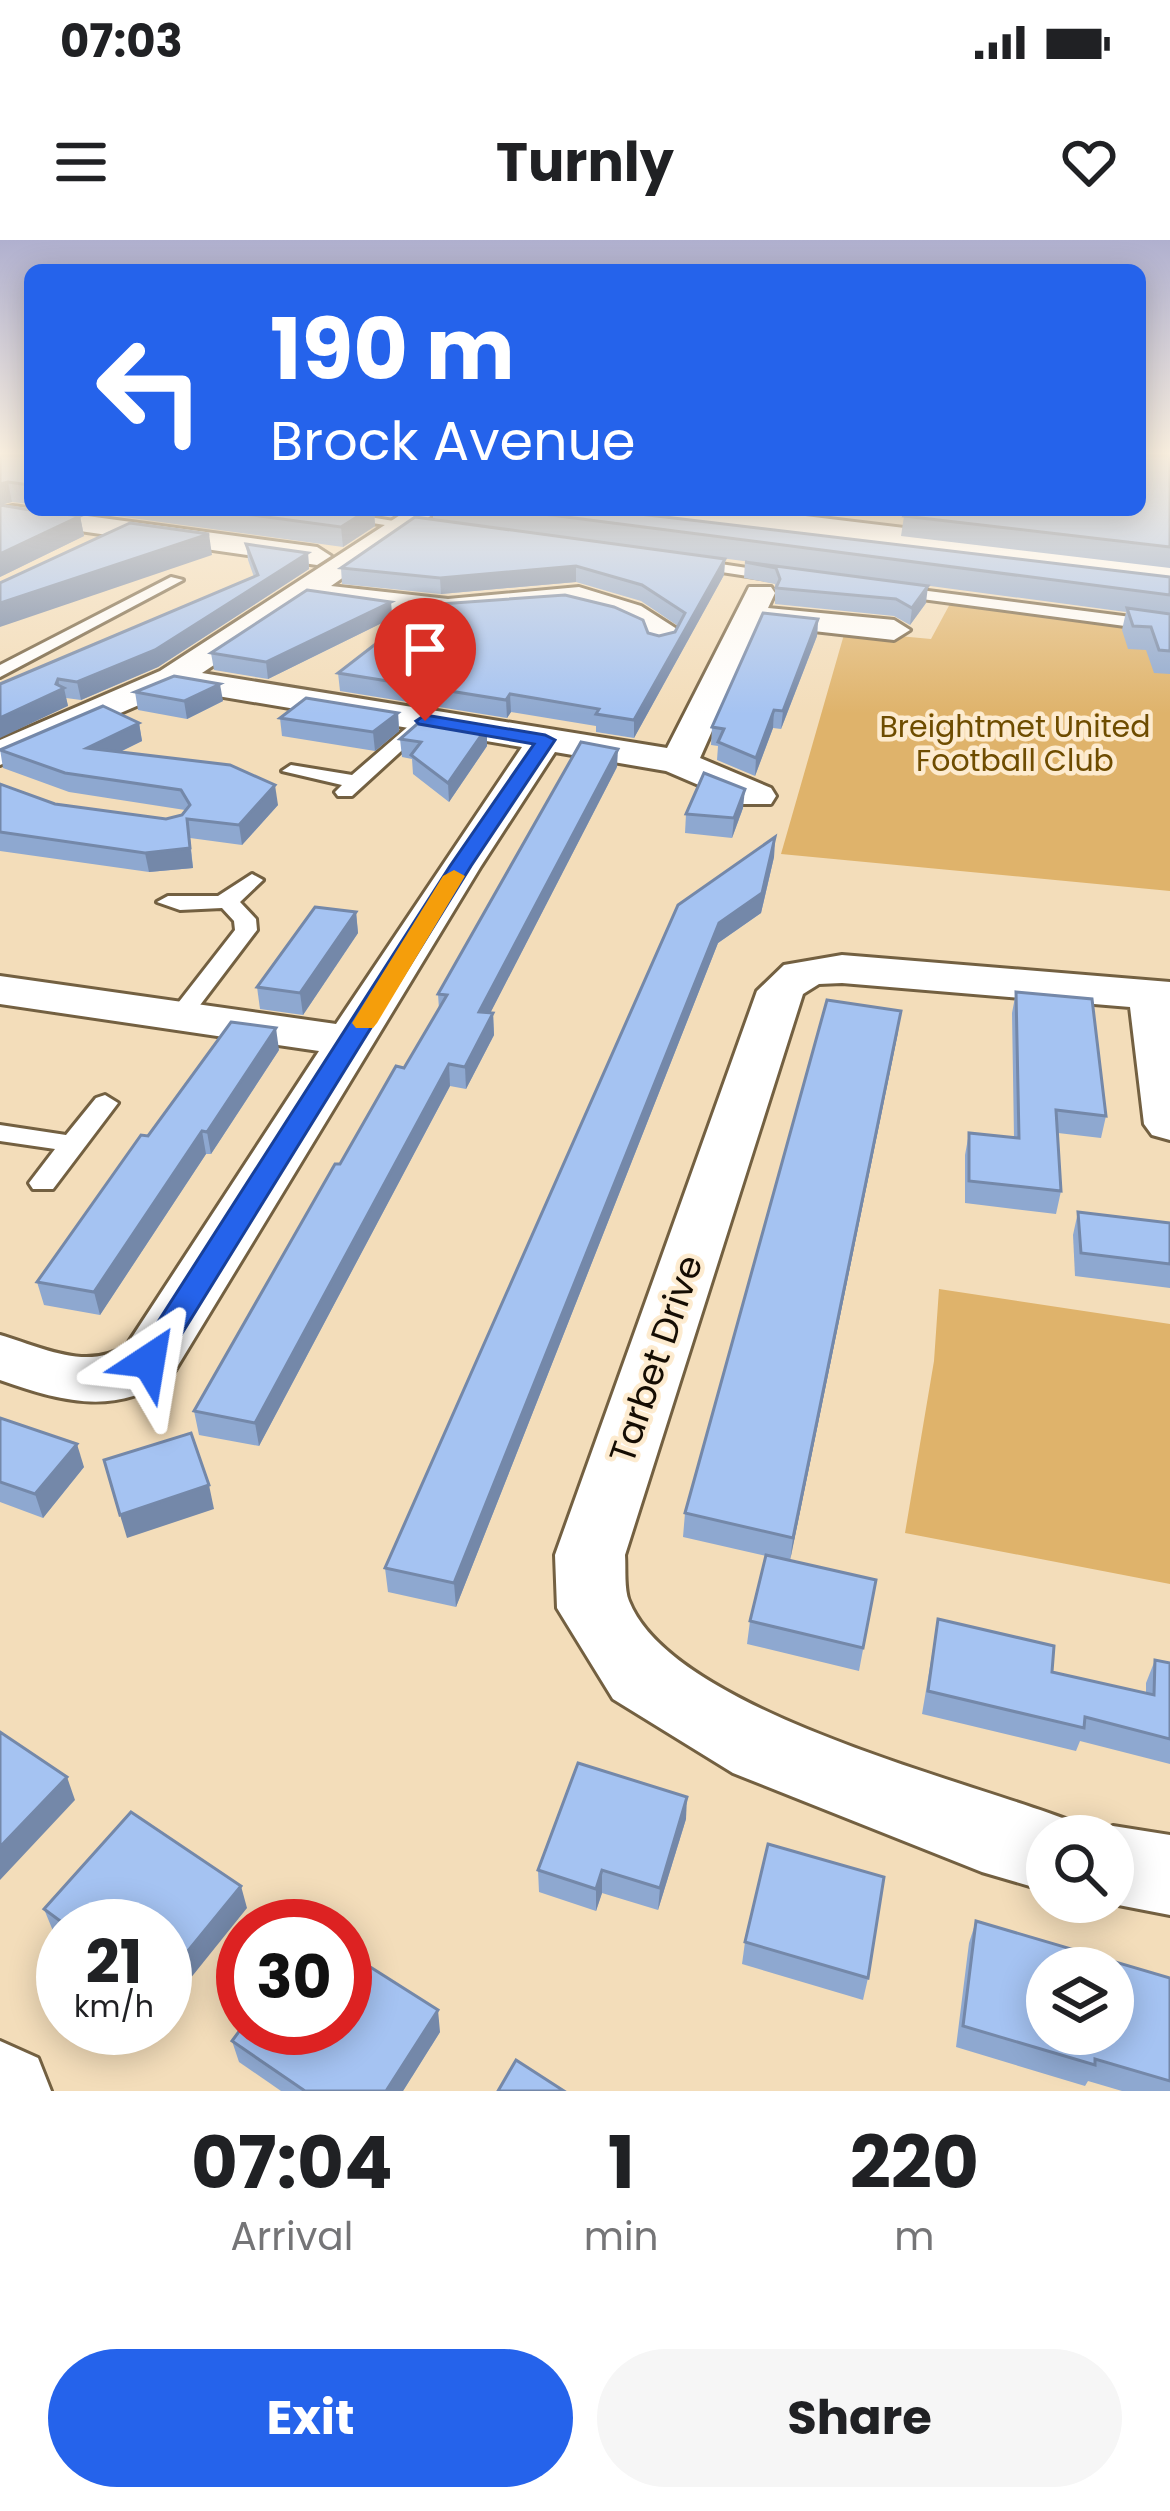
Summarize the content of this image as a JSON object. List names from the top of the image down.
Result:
{
  "streets": {
    "street": ["Tarbet Drive"]
  },
  "parks": ["Breightmet United Football Club"],
  "page": {
    "status": "07:03",
    "header": "Turnly",
    "turn": ["190 m", "Brock Avenue"],
    "speed": "21 km/h",
    "limit": "30",
    "eta": [
      "07:04",
      "Arrival",
      "1",
      "min",
      "220",
      "m"
    ],
    "buttons": ["Exit", "Share"]
  }
}
